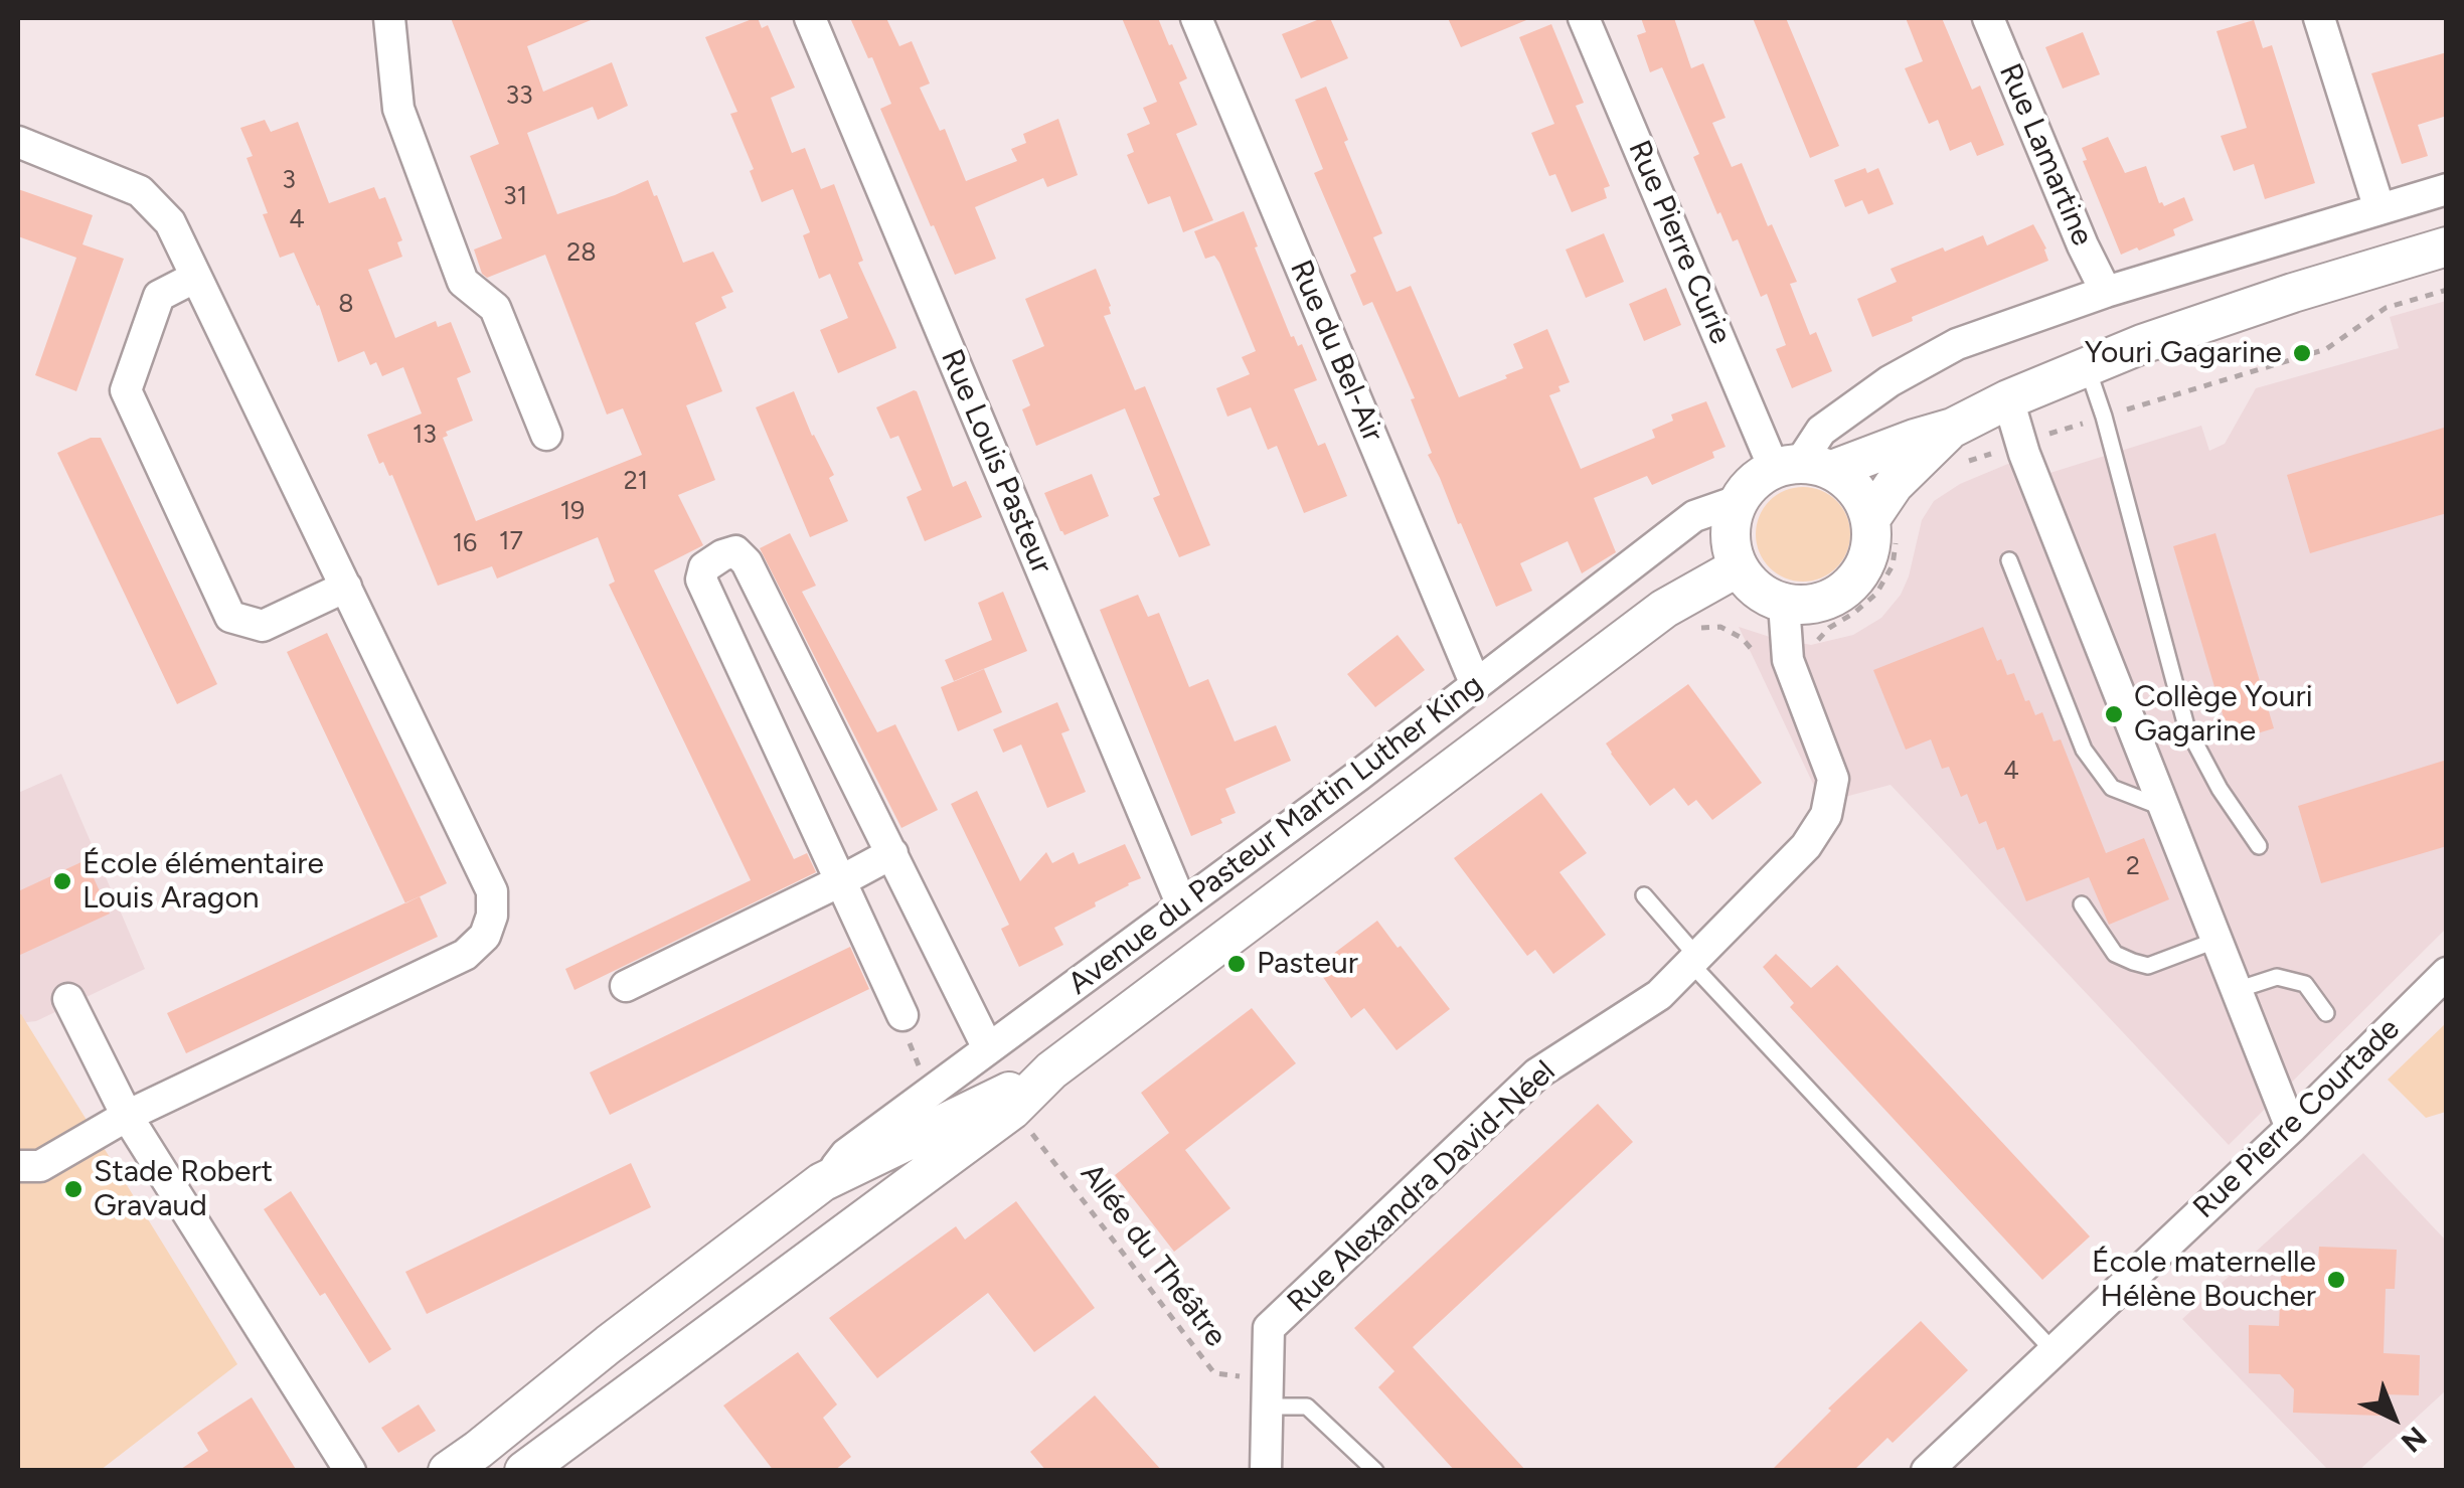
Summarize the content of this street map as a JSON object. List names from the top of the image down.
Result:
{
  "streets": {
    "street": [
      "Rue Lamartine",
      "Rue Pierre Curie",
      "Rue du Bel-Air",
      "Rue Louis Pasteur",
      "Avenue du Pasteur Martin Luther King",
      "Rue Pierre Courtade",
      "Rue Alexandra David-Néel"
    ],
    "path": ["Allée du Théâtre"]
  },
  "crossings": [
    ["Rue Lamartine", "Avenue du Pasteur Martin Luther King"],
    ["Rue Pierre Curie", "Avenue du Pasteur Martin Luther King"],
    ["Rue Pierre Curie", "Rue Alexandra David-Néel"],
    ["Rue du Bel-Air", "Avenue du Pasteur Martin Luther King"],
    ["Rue Louis Pasteur", "Avenue du Pasteur Martin Luther King"],
    ["Avenue du Pasteur Martin Luther King", "Rue Alexandra David-Néel"],
    ["Rue Alexandra David-Néel", "Allée du Théâtre"]
  ],
  "places": [
    "Youri Gagarine",
    "Collège Youri Gagarine",
    "École élémentaire Louis Aragon",
    "Pasteur",
    "Stade Robert Gravaud",
    "École maternelle Hélène Boucher"
  ],
  "house_numbers": [
    "33",
    "3",
    "31",
    "4",
    "28",
    "8",
    "13",
    "21",
    "19",
    "17",
    "16",
    "4",
    "2"
  ],
  "north": "bottom right"
}
